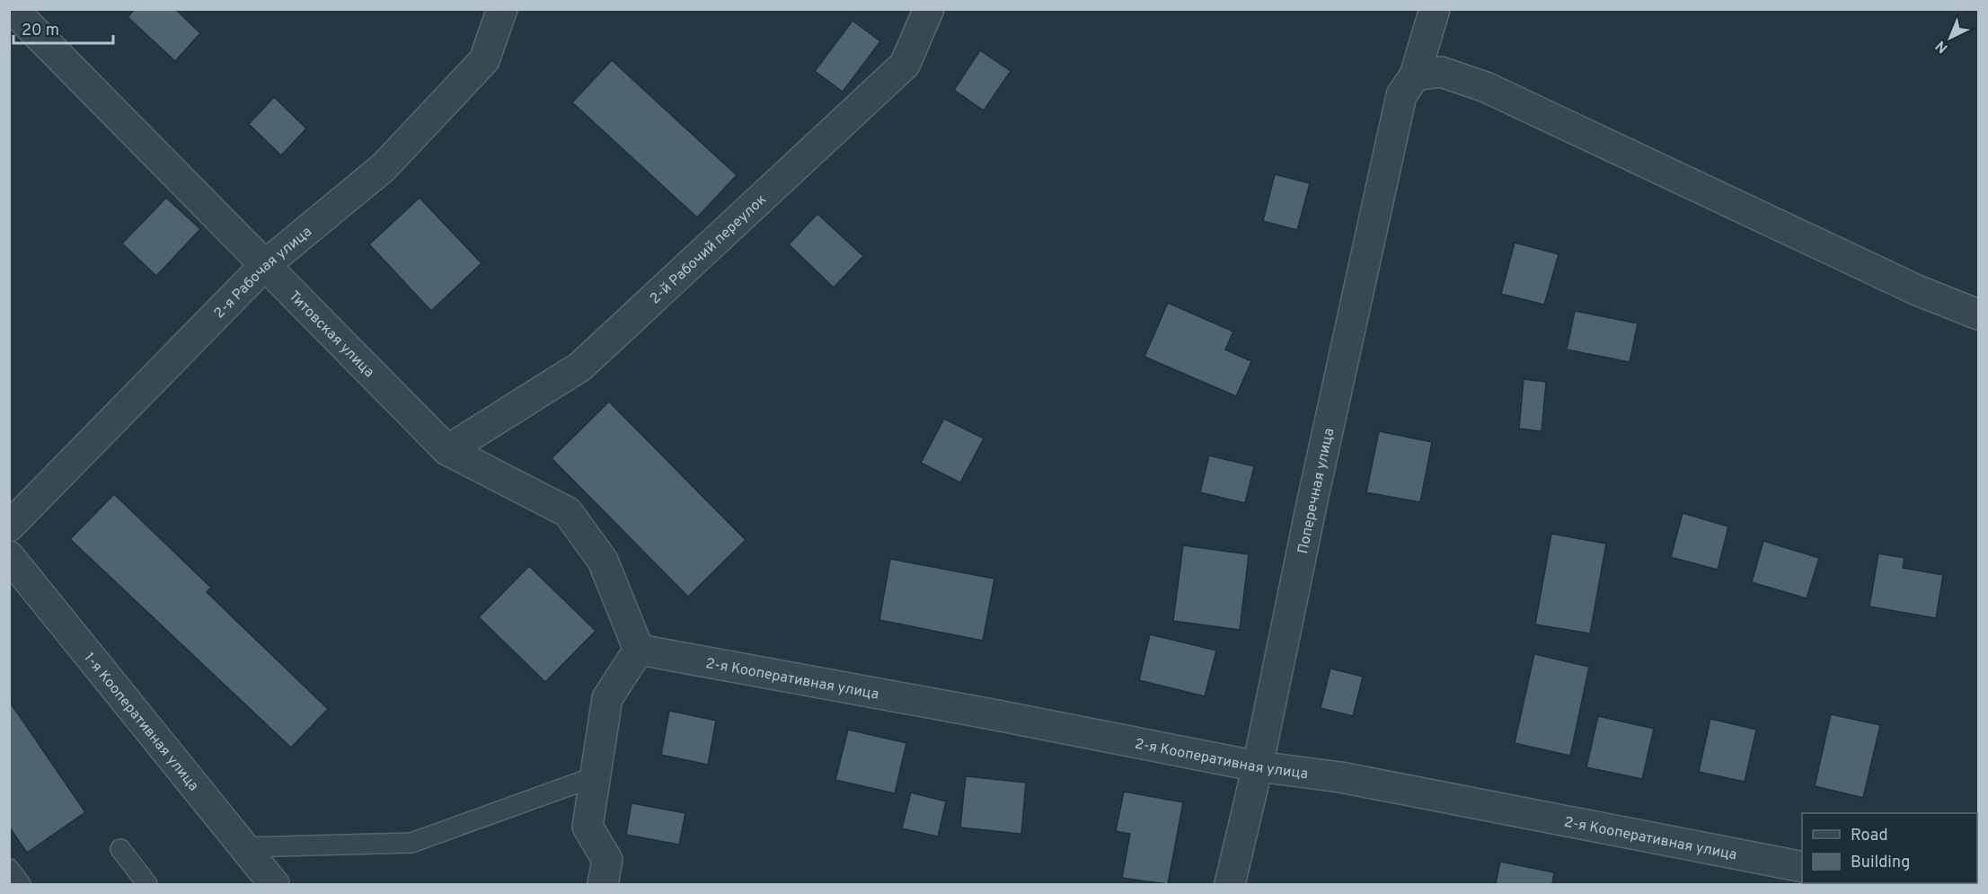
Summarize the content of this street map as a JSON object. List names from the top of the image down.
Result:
{
  "streets": {
    "street": [
      "2-й Рабочий переулок",
      "2-я Рабочая улица",
      "Титовская улица",
      "Поперечная улица",
      "2-я Кооперативная улица",
      "1-я Кооперативная улица"
    ]
  },
  "crossings": [
    ["2-й Рабочий переулок", "Титовская улица"],
    ["2-я Рабочая улица", "Титовская улица"],
    ["Титовская улица", "2-я Кооперативная улица"],
    ["Поперечная улица", "2-я Кооперативная улица"]
  ],
  "legend": ["Road", "Building"],
  "scale_bar": "20 m",
  "north": "bottom left"
}
